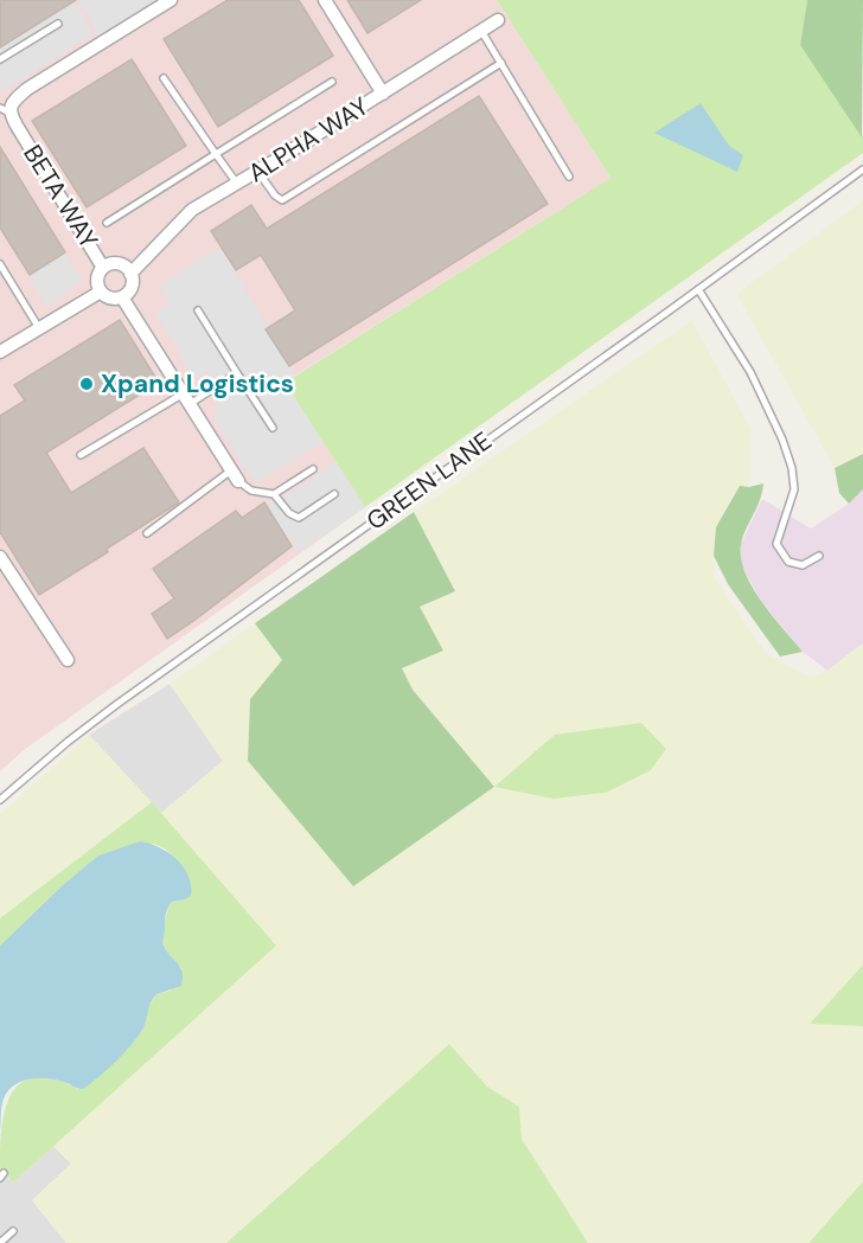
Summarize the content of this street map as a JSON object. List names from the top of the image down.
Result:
{
  "streets": {
    "street": ["ALPHA WAY", "BETA WAY"],
    "lane": ["GREEN LANE"]
  },
  "crossings": [
    ["ALPHA WAY", "BETA WAY"]
  ],
  "places": ["Xpand Logistics"]
}
